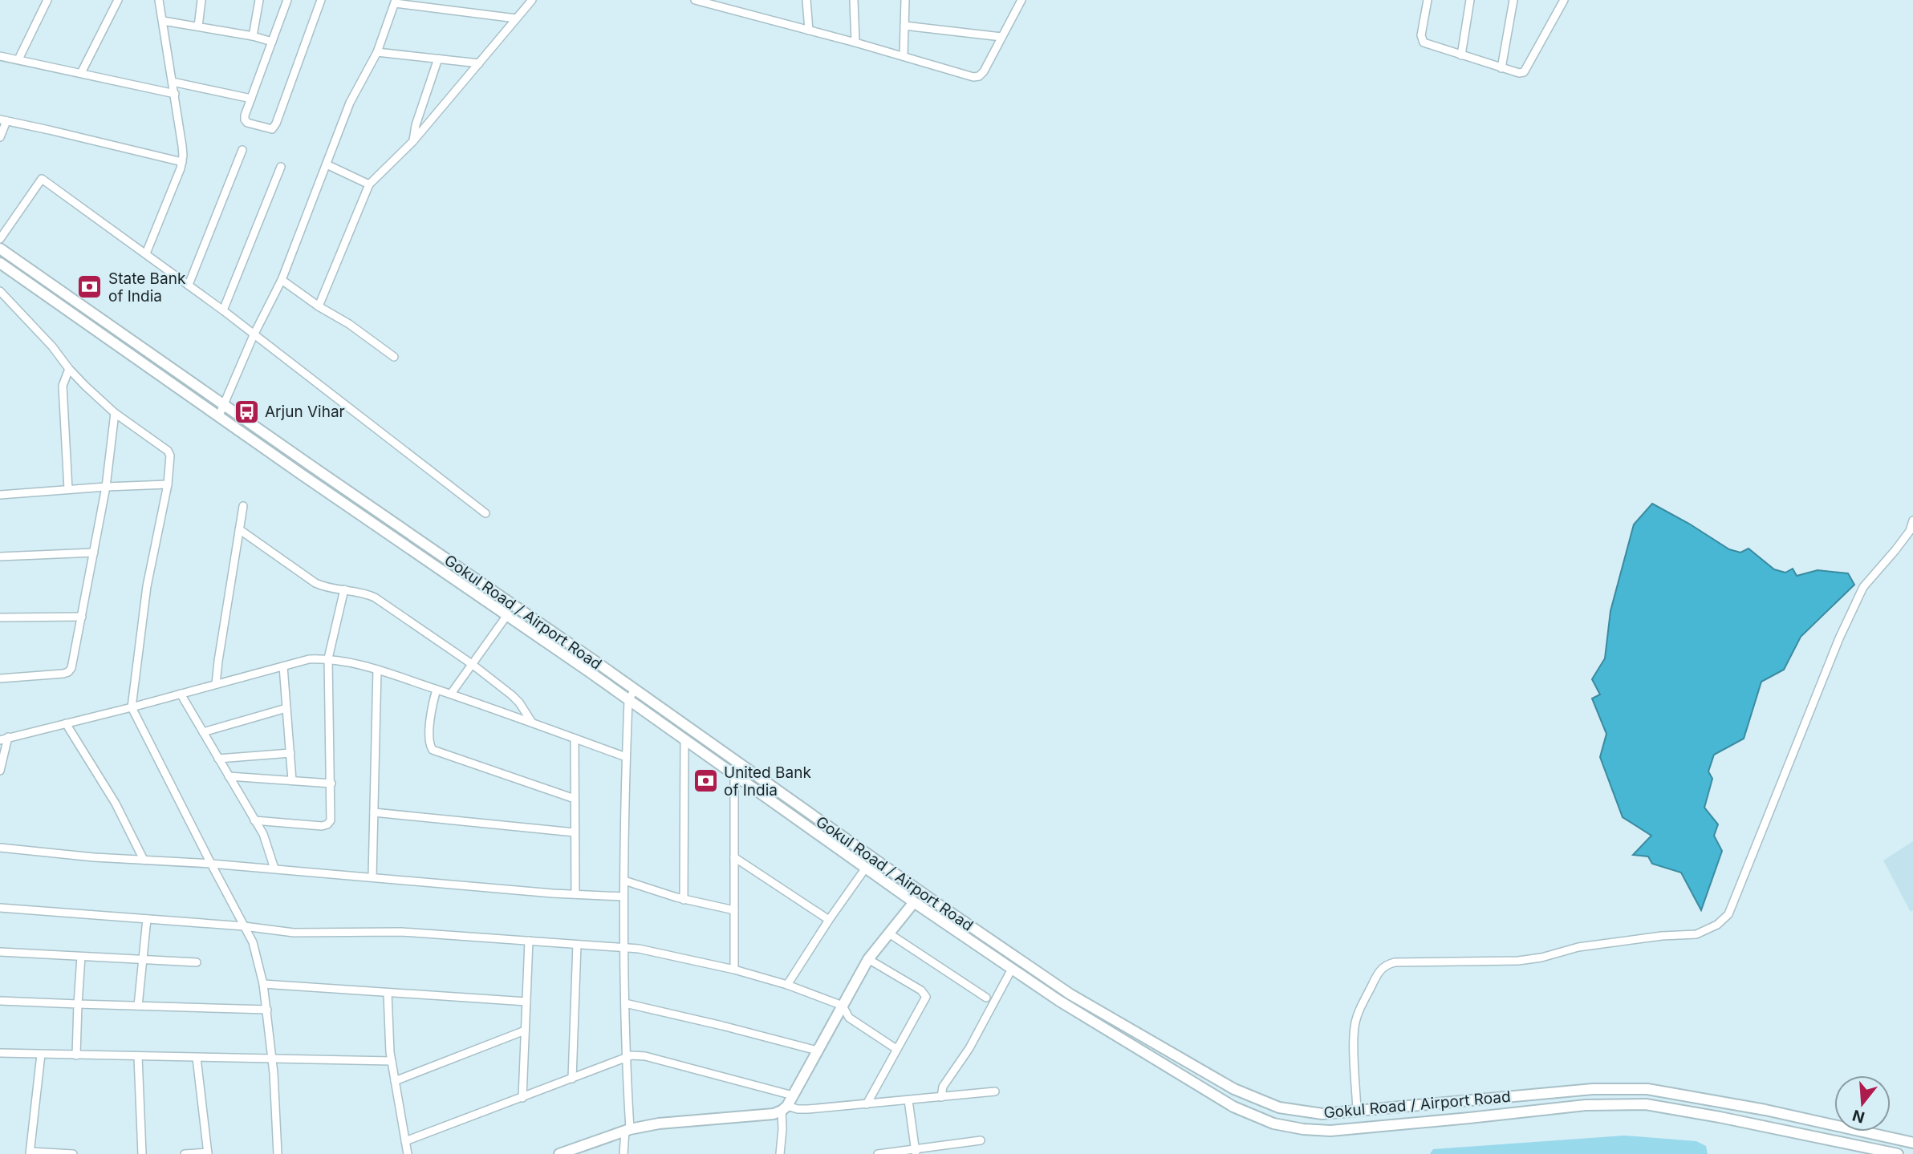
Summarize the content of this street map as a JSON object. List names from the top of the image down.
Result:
{
  "streets": {
    "main road": ["Gokul Road / Airport Road"]
  },
  "places": {
    "bank": ["State Bank of India", "United Bank of India"],
    "bus stop": ["Arjun Vihar"]
  },
  "north": "bottom"
}
